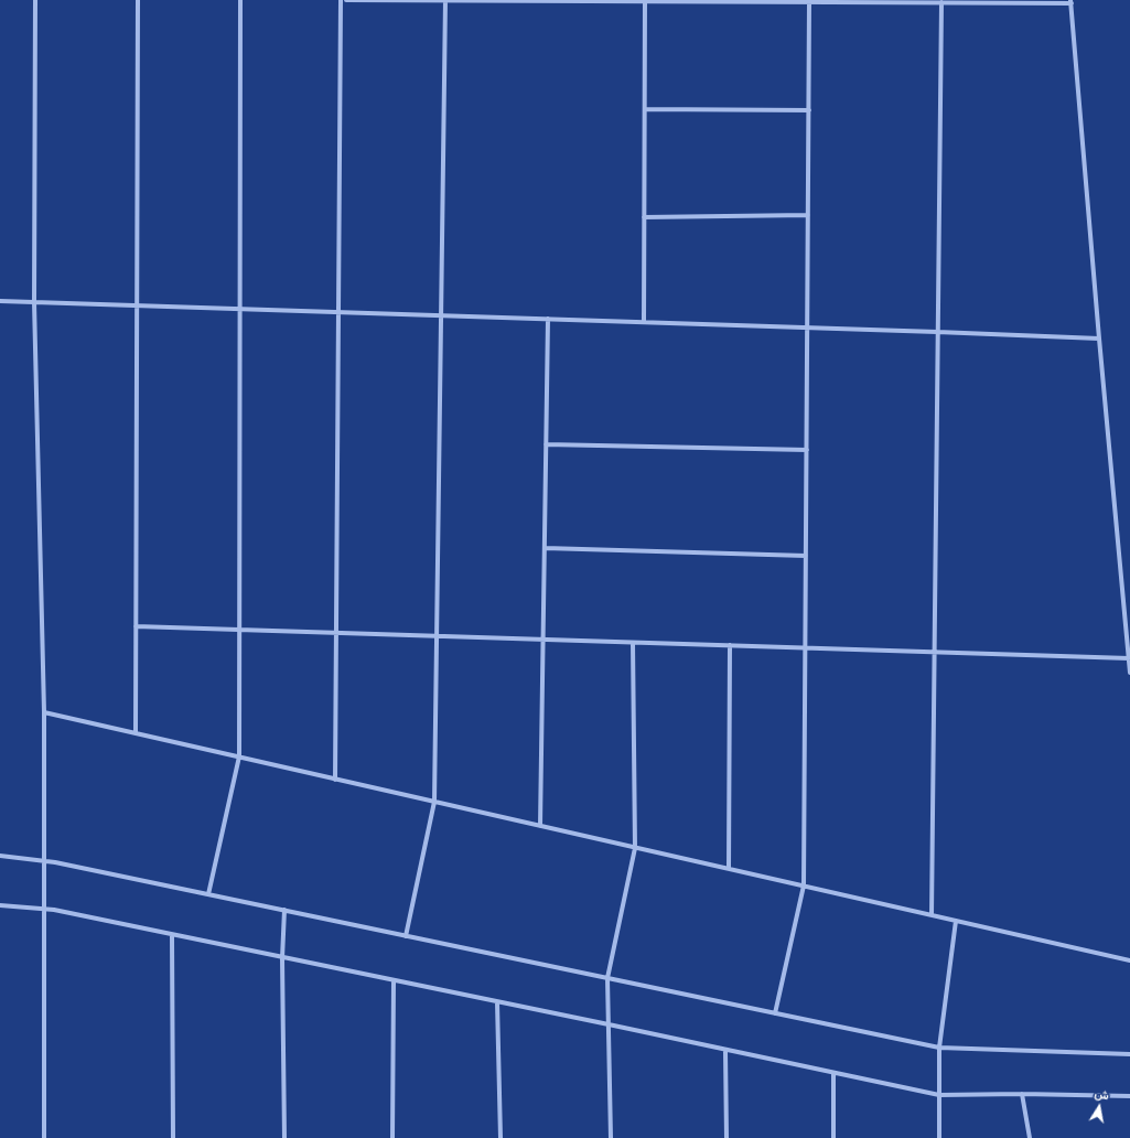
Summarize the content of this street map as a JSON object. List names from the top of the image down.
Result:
{
  "north": "top"
}
